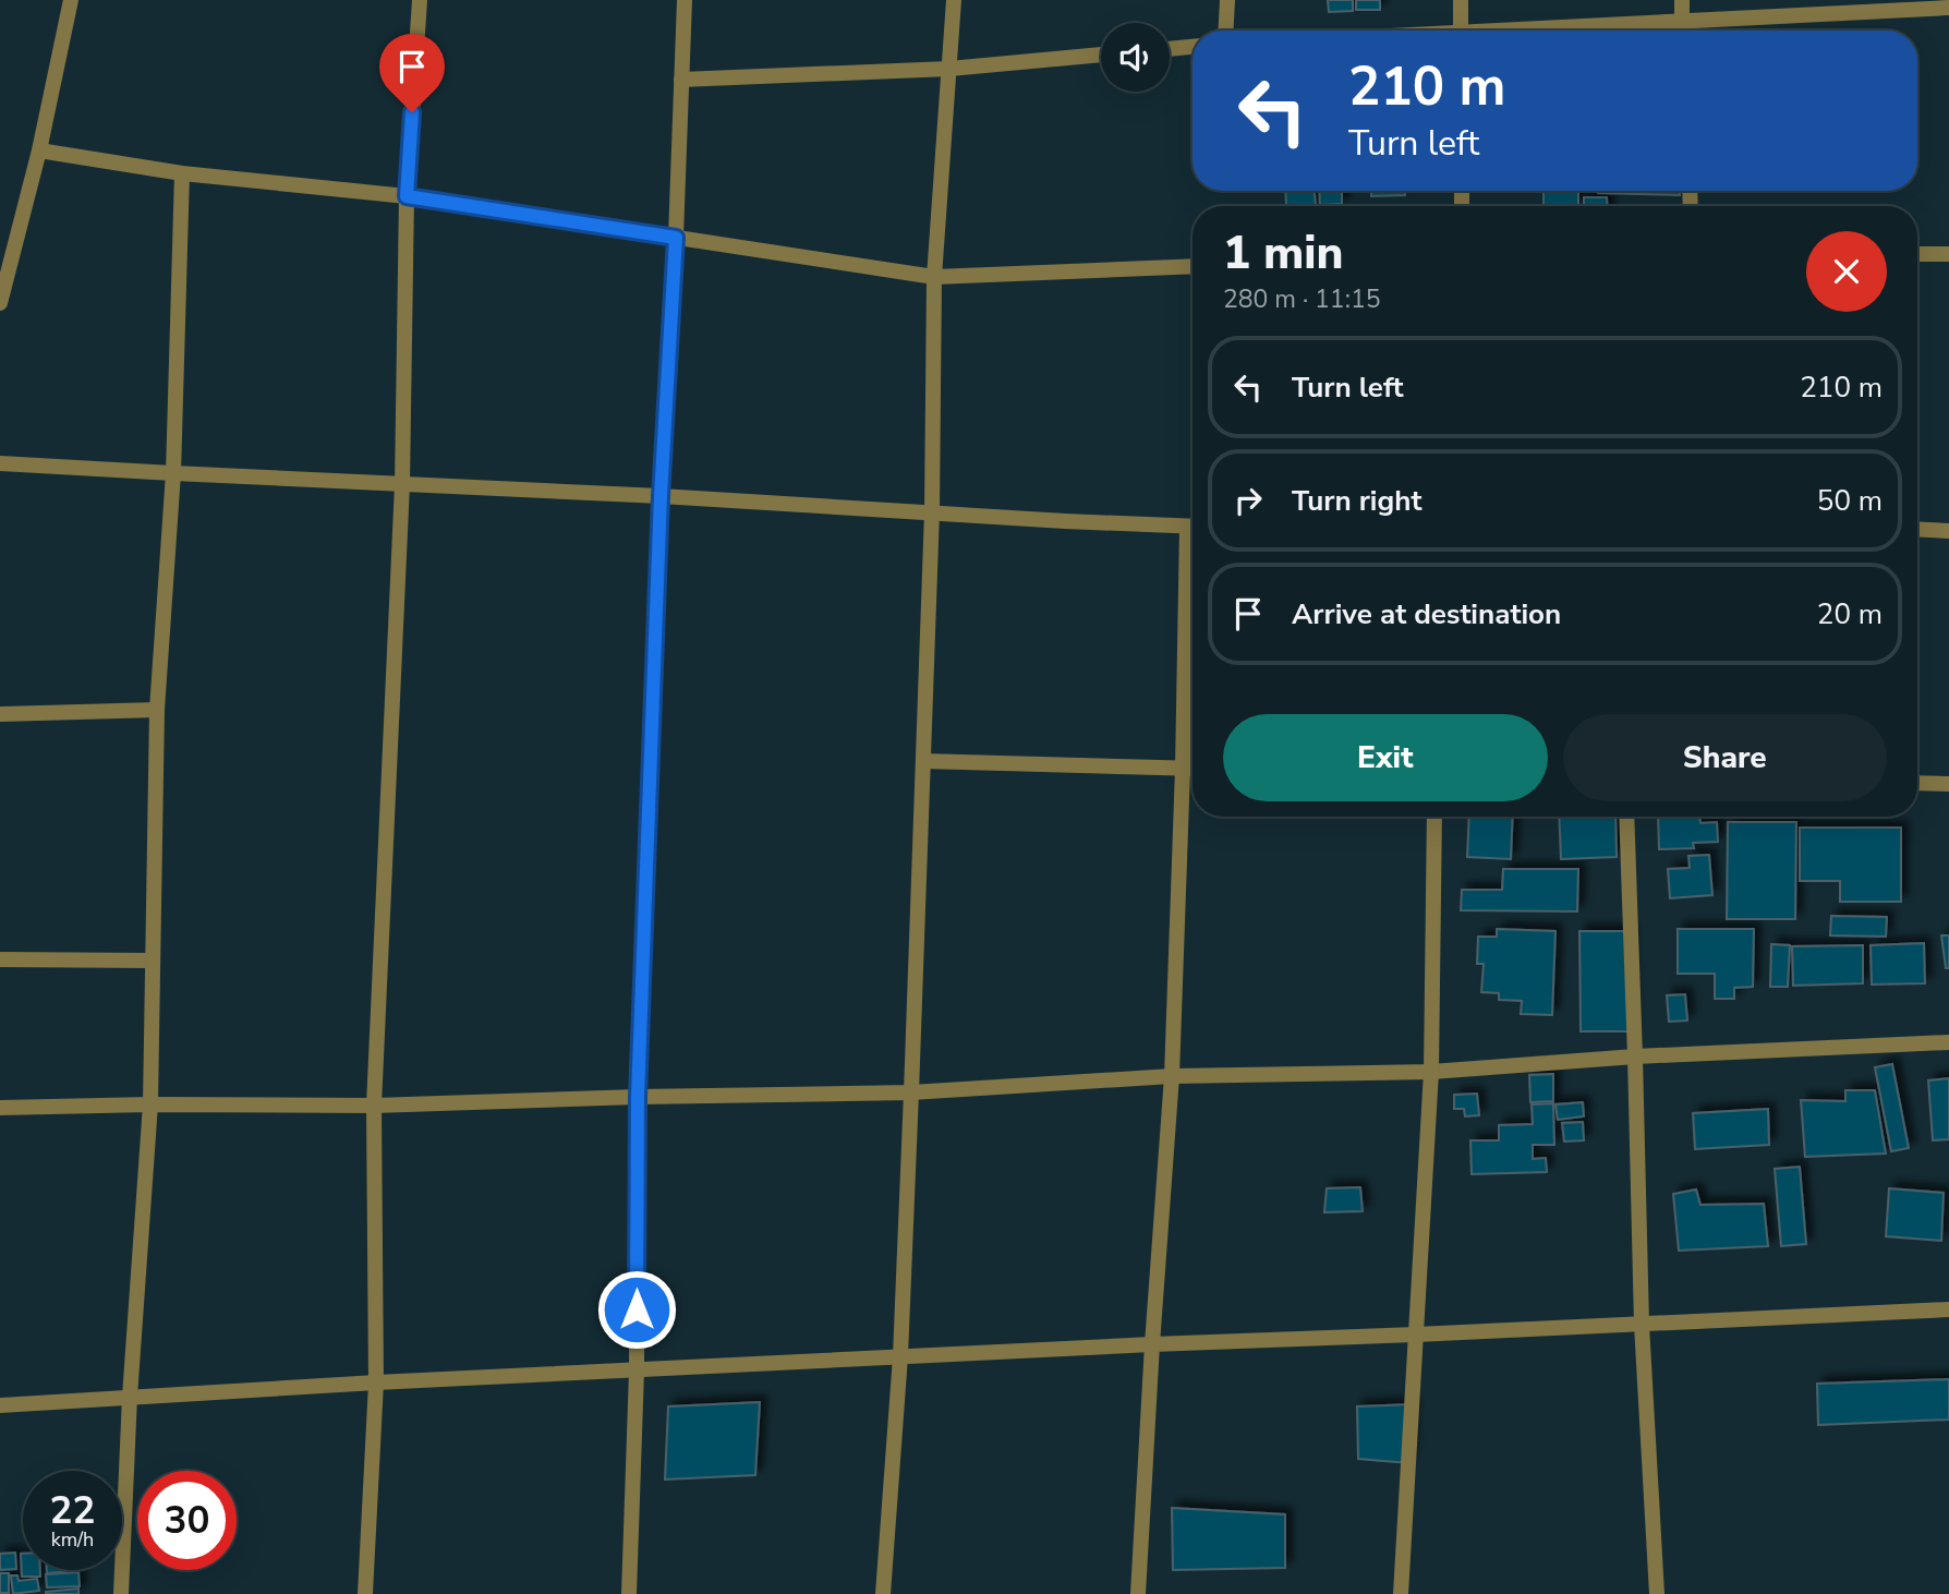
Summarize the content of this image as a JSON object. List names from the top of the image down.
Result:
{
  "page": {
    "turn": ["210 m", "Turn left"],
    "heading": ["1 min", "280 m · 11:15"],
    "list": [
      {
        "name": "Turn left",
        "value": "210 m"
      },
      {
        "name": "Turn right",
        "value": "50 m"
      },
      {
        "name": "Arrive at destination",
        "value": "20 m"
      }
    ],
    "buttons": ["Exit", "Share"],
    "speed": "22 km/h",
    "limit": "30"
  }
}
